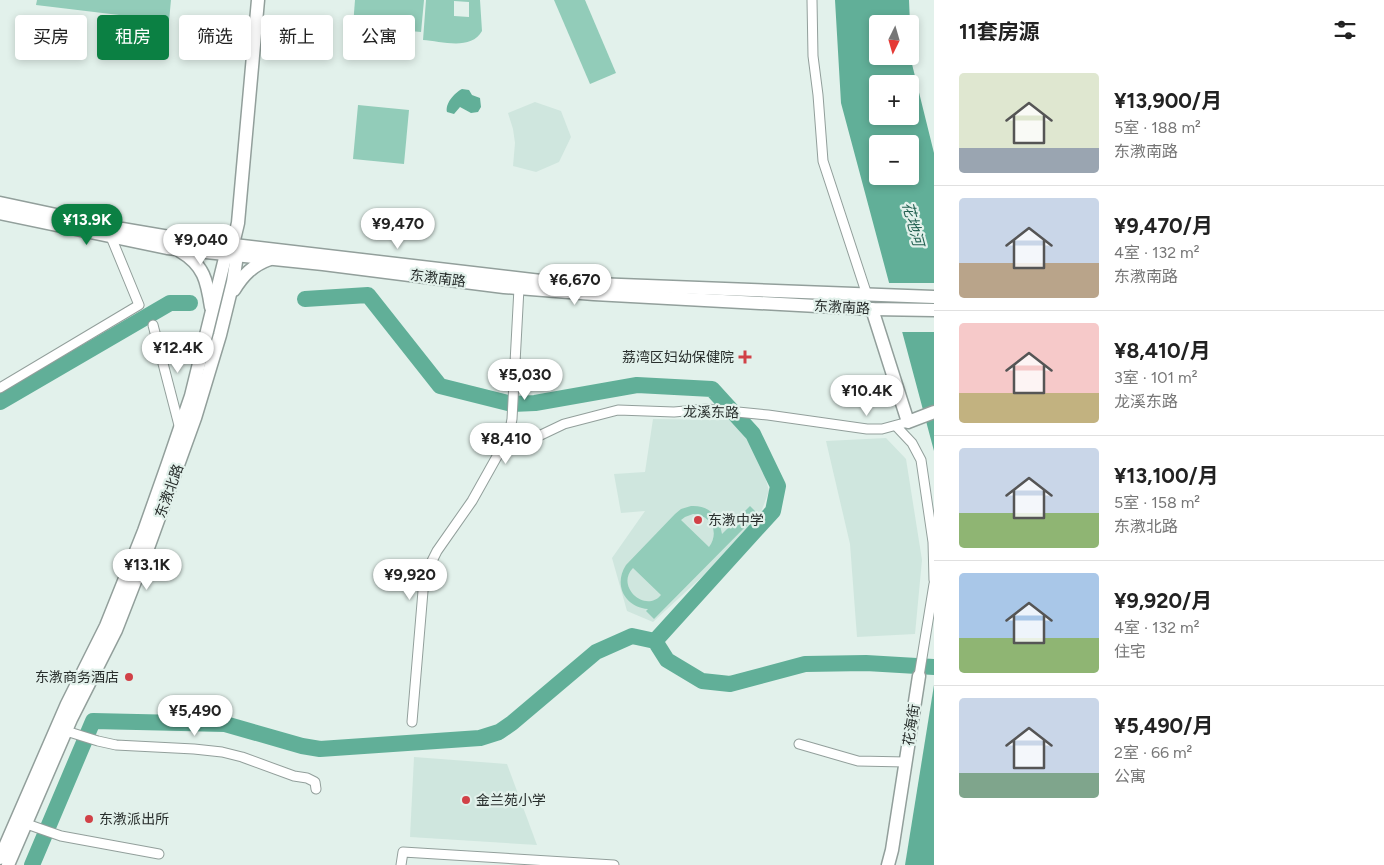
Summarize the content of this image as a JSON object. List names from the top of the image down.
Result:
{
  "streets": {
    "street": [
      "东漖南路",
      "龙溪东路",
      "东漖北路",
      "花海街"
    ]
  },
  "crossings": [
    ["东漖南路", "东漖北路"]
  ],
  "water": ["花地河"],
  "places": {
    "health": ["荔湾区妇幼保健院"],
    "other": [
      "东漖中学",
      "东漖商务酒店",
      "金兰苑小学",
      "东漖派出所"
    ]
  },
  "north": "bottom",
  "page": {
    "heading": "11套房源",
    "map_buttons": ["+", "−"],
    "chip": [
      "买房",
      "租房",
      "筛选",
      "新上",
      "公寓"
    ],
    "list": [
      {
        "name": "¥13,900/月",
        "note": "5室 · 188 m² · 东漖南路"
      },
      {
        "name": "¥9,470/月",
        "note": "4室 · 132 m² · 东漖南路"
      },
      {
        "name": "¥8,410/月",
        "note": "3室 · 101 m² · 龙溪东路"
      },
      {
        "name": "¥13,100/月",
        "note": "5室 · 158 m² · 东漖北路"
      },
      {
        "name": "¥9,920/月",
        "note": "4室 · 132 m² · 住宅"
      },
      {
        "name": "¥5,490/月",
        "note": "2室 · 66 m² · 公寓"
      }
    ],
    "price": [
      "¥13.9K",
      "¥9,470",
      "¥9,040",
      "¥6,670",
      "¥12.4K",
      "¥5,030",
      "¥10.4K",
      "¥8,410",
      "¥13.1K",
      "¥9,920",
      "¥5,490"
    ]
  }
}
